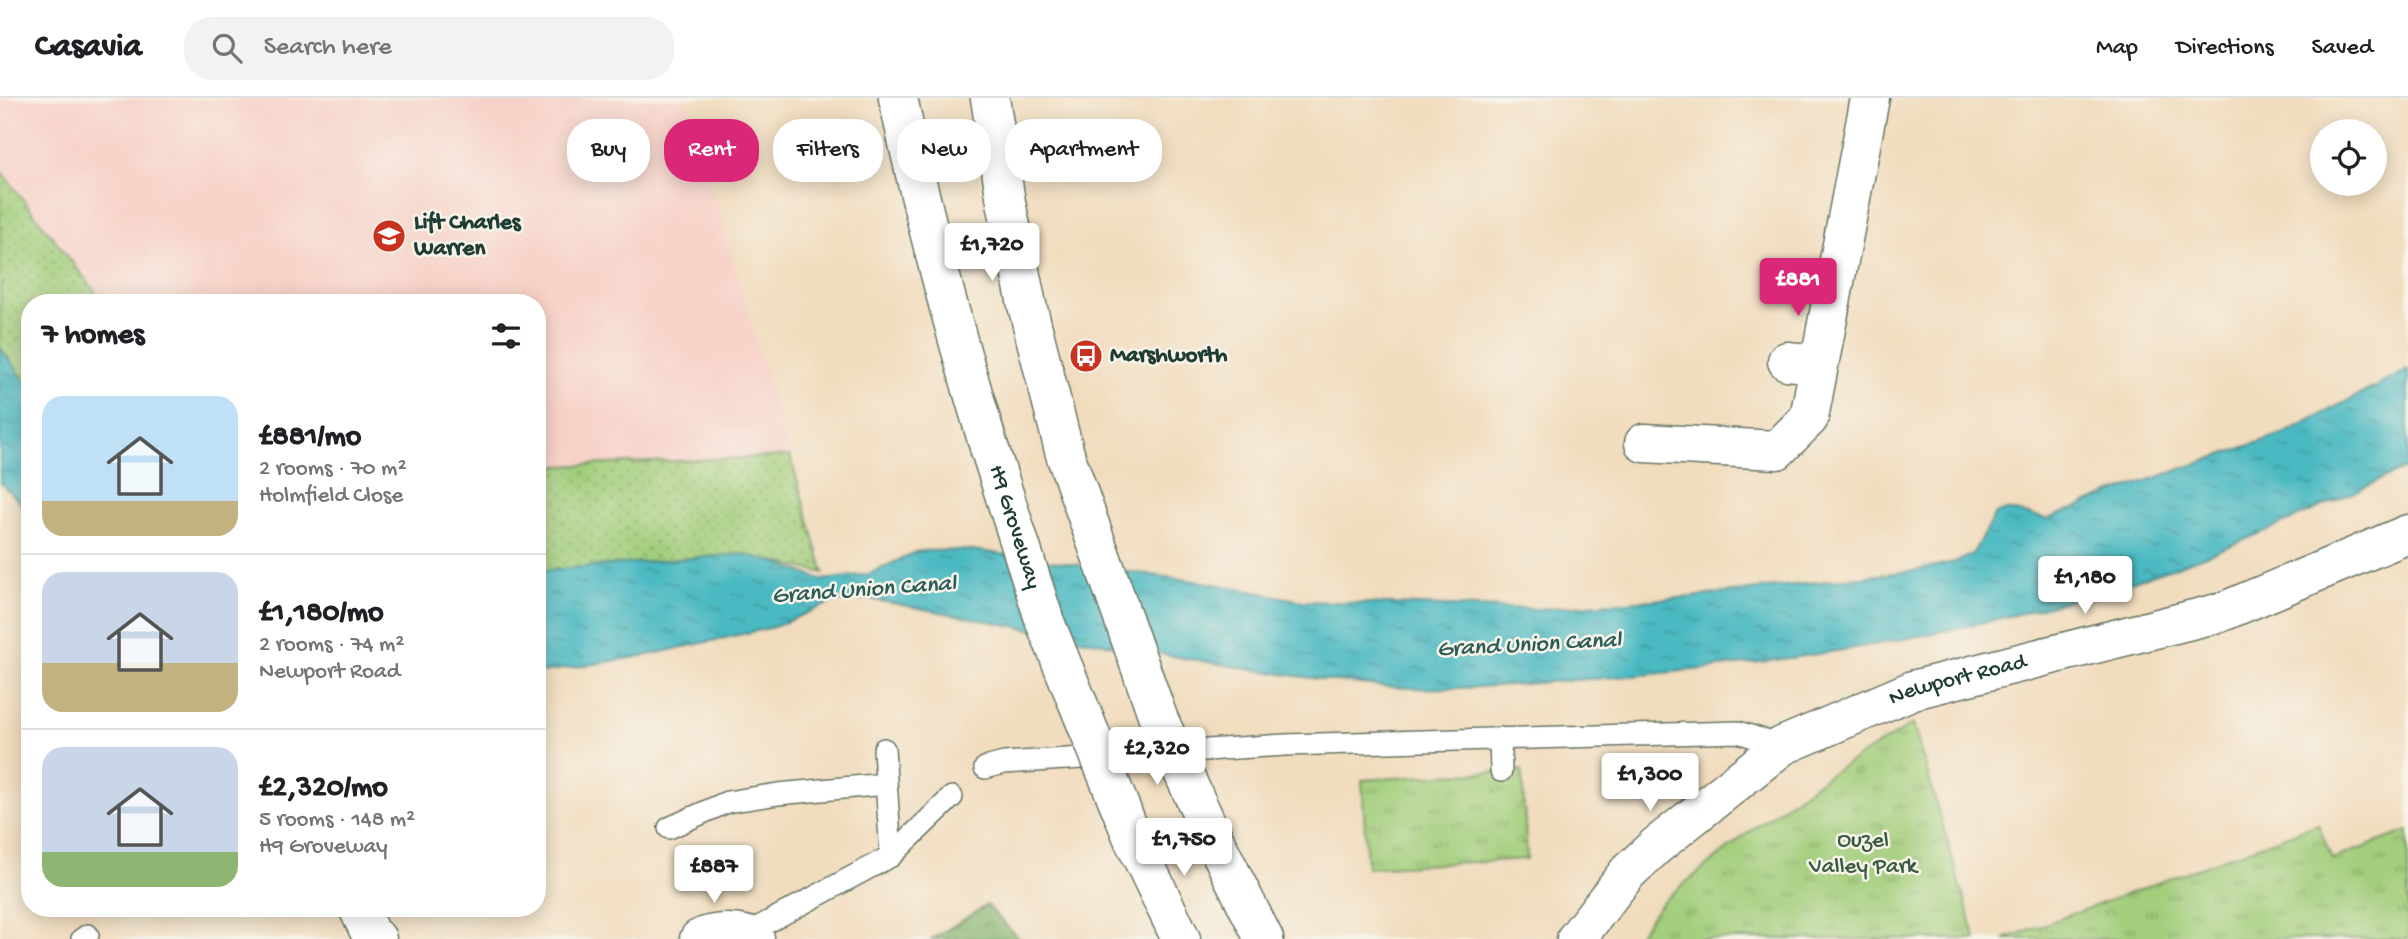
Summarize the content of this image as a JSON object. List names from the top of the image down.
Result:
{
  "streets": {
    "street": ["H9 Groveway", "Newport Road"]
  },
  "water": ["Grand Union Canal"],
  "parks": ["Ouzel Valley Park"],
  "places": {
    "school or university": ["Lift Charles Warren"],
    "bus stop": ["Marshworth"]
  },
  "page": {
    "header": "Casavia",
    "search": "Search here",
    "nav": ["Map", "Directions", "Saved"],
    "chip": [
      "Buy",
      "Rent",
      "Filters",
      "New",
      "Apartment"
    ],
    "price": [
      "£1,720",
      "£881",
      "£1,180",
      "£2,320",
      "£1,300",
      "£1,750",
      "£887"
    ],
    "heading": "7 homes",
    "list": [
      {
        "name": "£881/mo",
        "note": "2 rooms · 70 m² · Holmfield Close"
      },
      {
        "name": "£1,180/mo",
        "note": "2 rooms · 74 m² · Newport Road"
      },
      {
        "name": "£2,320/mo",
        "note": "5 rooms · 148 m² · H9 Groveway"
      }
    ]
  }
}
